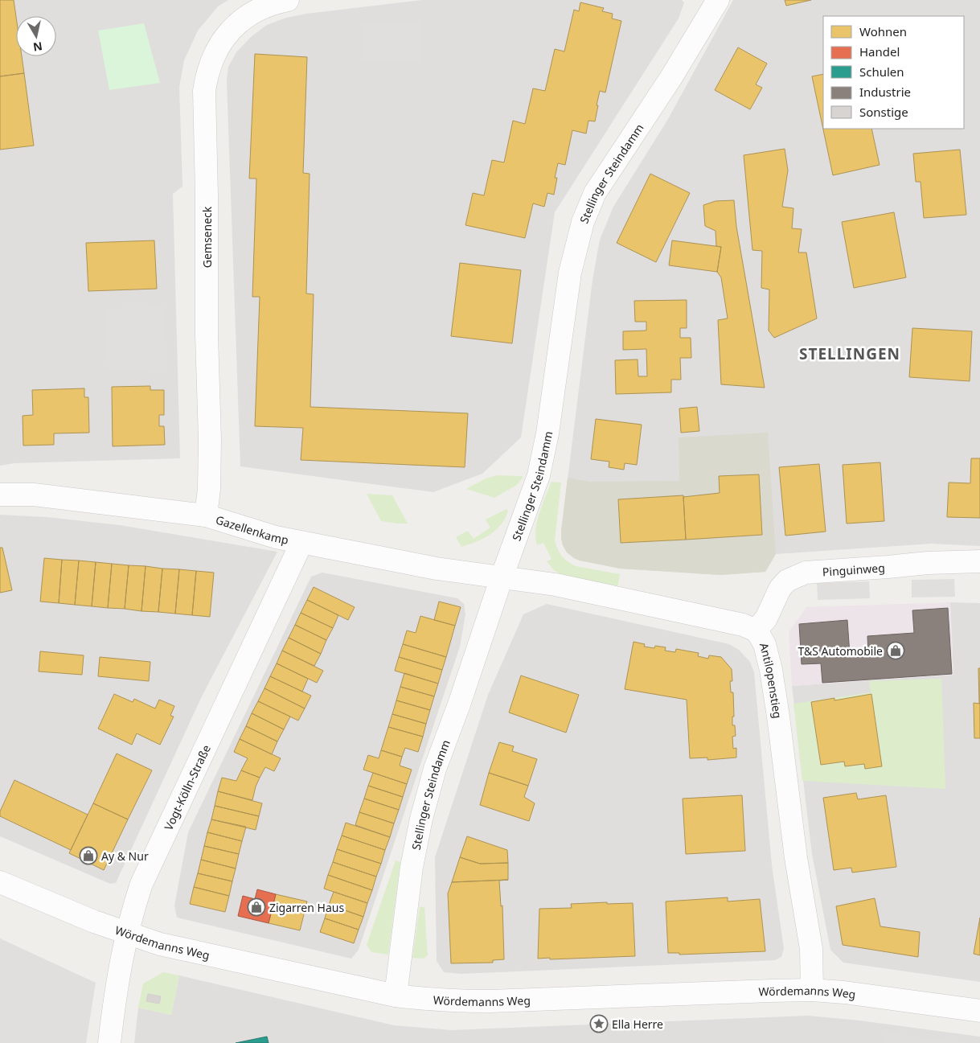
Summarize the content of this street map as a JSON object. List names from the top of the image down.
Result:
{
  "streets": {
    "street": [
      "Stellinger Steindamm",
      "Gemseneck",
      "Gazellenkamp",
      "Pinguinweg",
      "Antilopenstieg",
      "Vogt-Kölln-Straße",
      "Wördemanns Weg"
    ]
  },
  "crossings": [
    ["Stellinger Steindamm", "Gazellenkamp"],
    ["Stellinger Steindamm", "Antilopenstieg"],
    ["Stellinger Steindamm", "Wördemanns Weg"],
    ["Gemseneck", "Gazellenkamp"],
    ["Gazellenkamp", "Antilopenstieg"],
    ["Gazellenkamp", "Vogt-Kölln-Straße"],
    ["Pinguinweg", "Antilopenstieg"],
    ["Antilopenstieg", "Wördemanns Weg"],
    ["Vogt-Kölln-Straße", "Wördemanns Weg"]
  ],
  "districts": ["STELLINGEN"],
  "places": {
    "shop": ["T&S Automobile", "Ay & Nur", "Zigarren Haus"],
    "place": ["Ella Herre"]
  },
  "legend": [
    "Wohnen",
    "Handel",
    "Schulen",
    "Industrie",
    "Sonstige"
  ],
  "north": "bottom"
}
